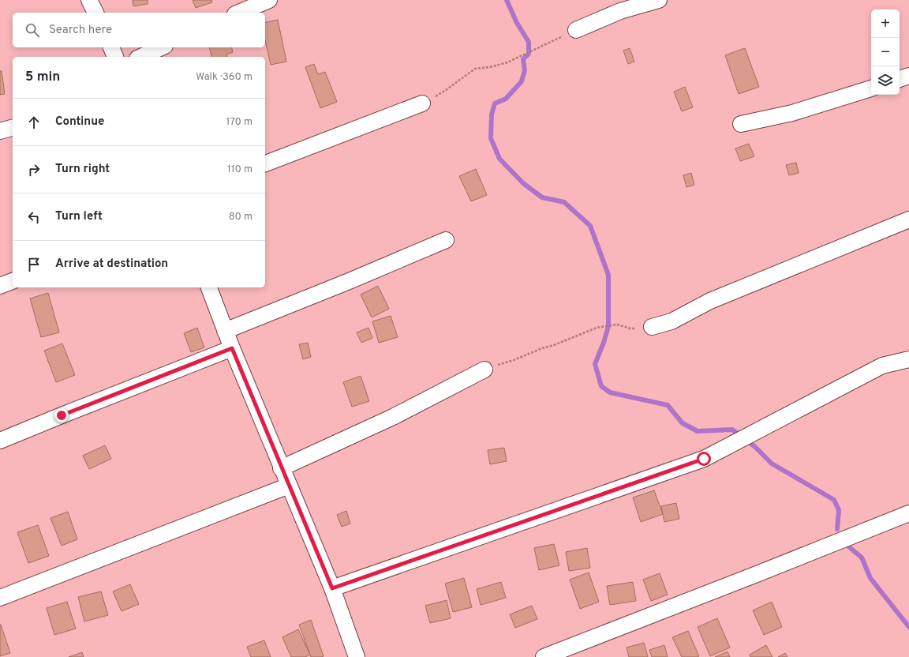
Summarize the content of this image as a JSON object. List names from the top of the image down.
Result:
{
  "page": {
    "map_buttons": ["+", "−"],
    "search": "Search here",
    "heading": ["5 min", "Walk · 360 m"],
    "list": [
      ["Continue", "170 m"],
      ["Turn right", "110 m"],
      ["Turn left", "80 m"],
      "Arrive at destination"
    ]
  }
}
